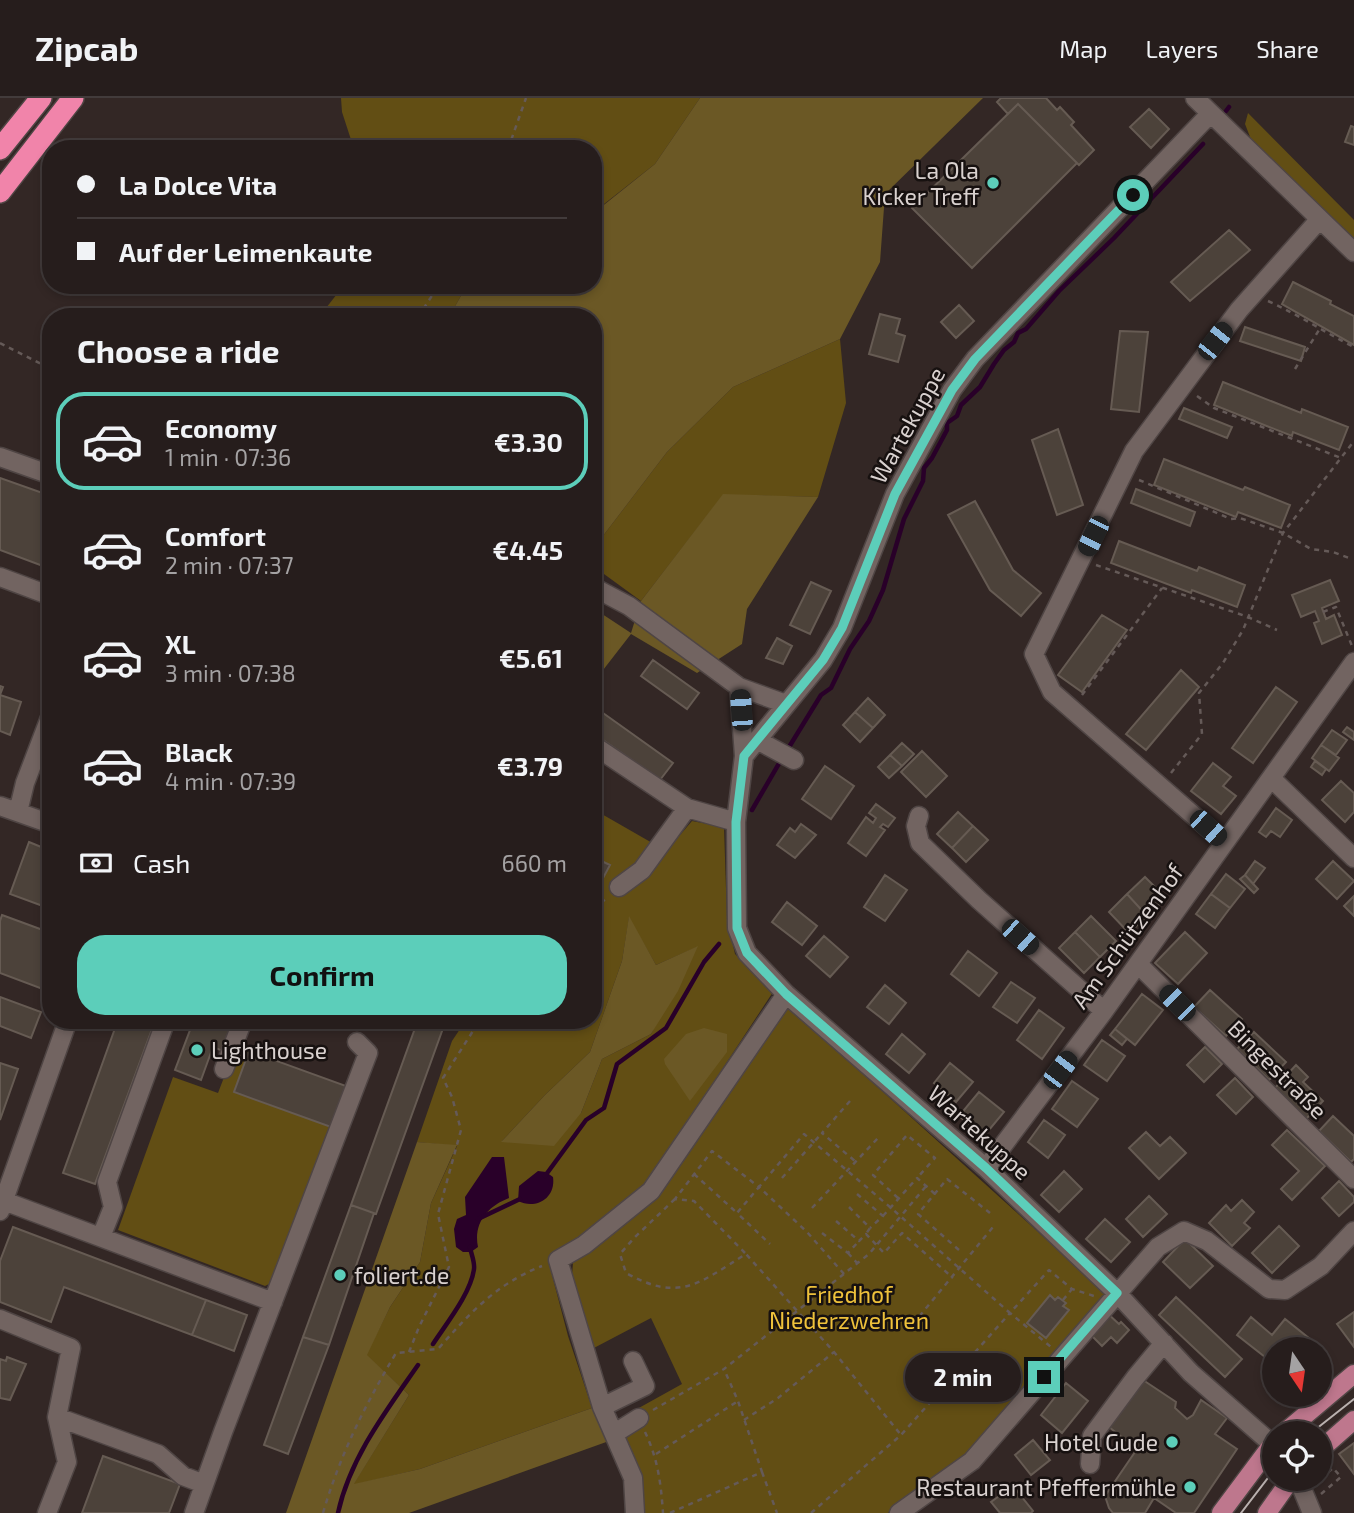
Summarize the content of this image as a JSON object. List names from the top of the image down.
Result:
{
  "streets": {
    "street": ["Wartekuppe", "Am Schützenhof", "Bingestraße"]
  },
  "crossings": [
    ["Wartekuppe", "Am Schützenhof"],
    ["Am Schützenhof", "Bingestraße"]
  ],
  "parks": ["Friedhof Niederzwehren"],
  "places": [
    "La Ola Kicker Treff",
    "Lighthouse",
    "foliert.de",
    "Hotel Gude",
    "Restaurant Pfeffermühle"
  ],
  "north": "bottom",
  "page": {
    "header": "Zipcab",
    "nav": ["Map", "Layers", "Share"],
    "banner": ["La Dolce Vita", "Auf der Leimenkaute"],
    "heading": "Choose a ride",
    "list": [
      {
        "name": "Economy",
        "note": "1 min · 07:36",
        "value": "€3.30"
      },
      {
        "name": "Comfort",
        "note": "2 min · 07:37",
        "value": "€4.45"
      },
      {
        "name": "XL",
        "note": "3 min · 07:38",
        "value": "€5.61"
      },
      {
        "name": "Black",
        "note": "4 min · 07:39",
        "value": "€3.79"
      }
    ],
    "pay": ["Cash", "660 m"],
    "buttons": "Confirm",
    "bubble": "2 min"
  }
}
